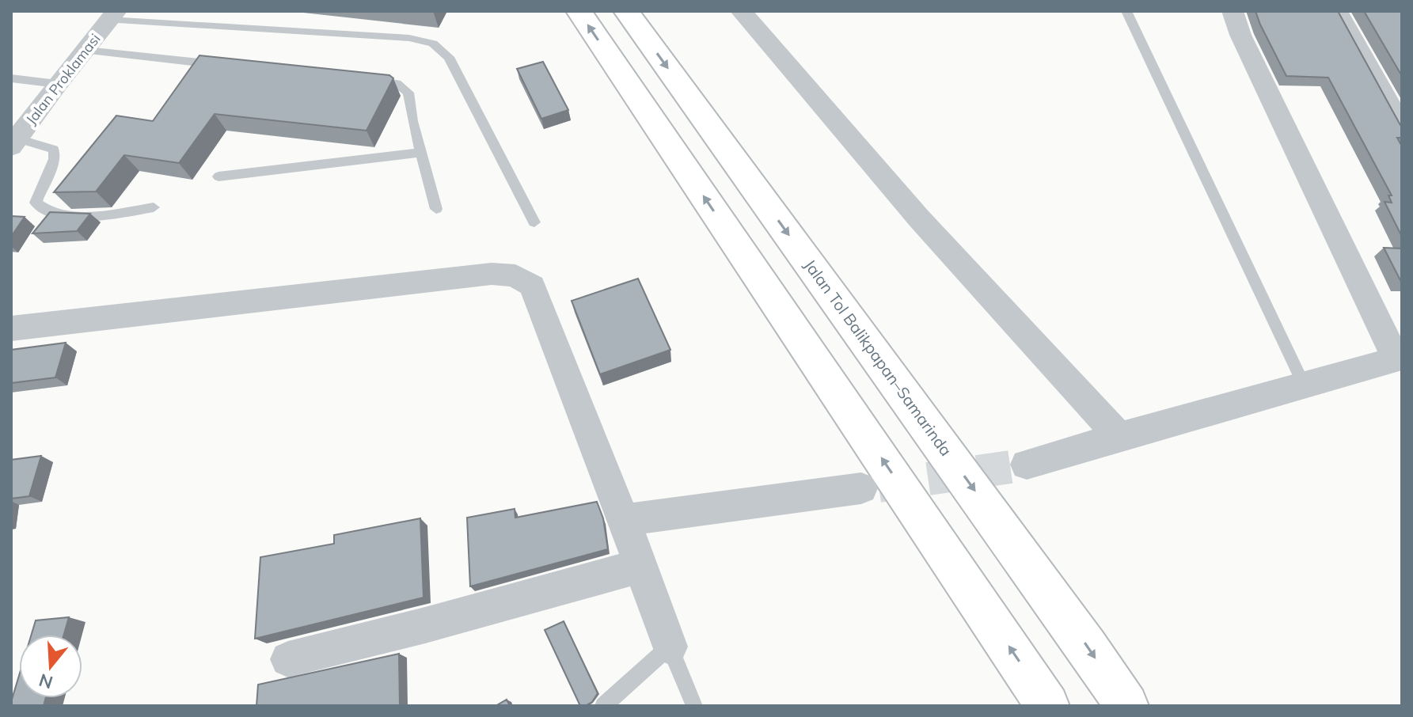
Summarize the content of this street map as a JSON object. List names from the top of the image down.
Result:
{
  "streets": {
    "highway": ["Jalan Tol Balikpapan–Samarinda"],
    "street": ["Jalan Proklamasi"]
  },
  "north": "bottom"
}
